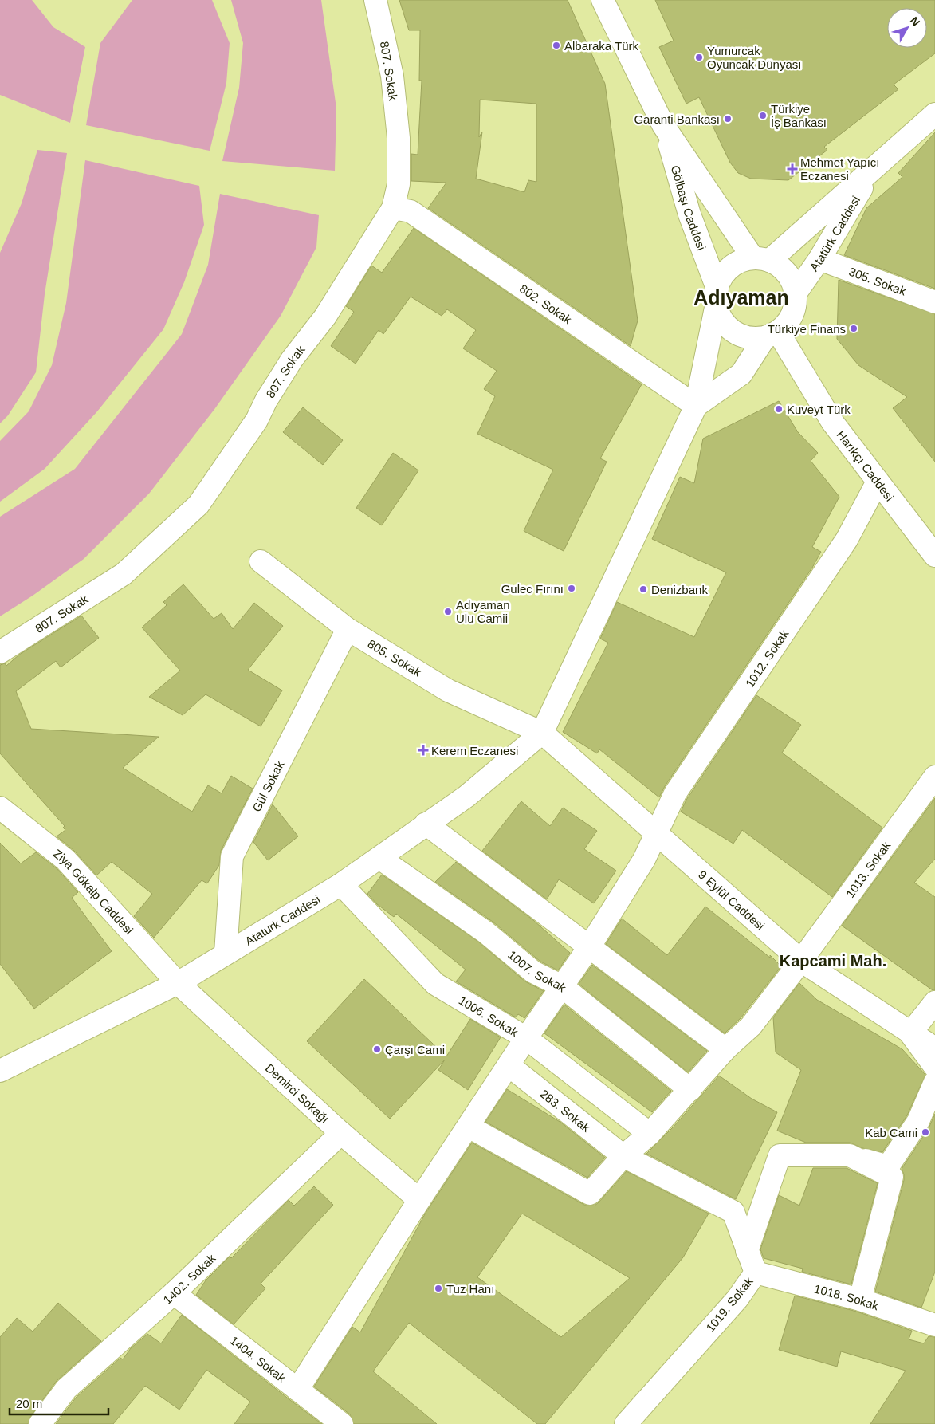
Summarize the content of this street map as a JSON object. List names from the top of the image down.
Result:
{
  "streets": {
    "street": [
      "807. Sokak",
      "Gölbaşı Caddesi",
      "Atatürk Caddesi",
      "305. Sokak",
      "802. Sokak",
      "Harıkçı Caddesi",
      "805. Sokak",
      "1012. Sokak",
      "Gül Sokak",
      "1013. Sokak",
      "Ziya Gökalp Caddesi",
      "9 Eylül Caddesi",
      "Ataturk Caddesi",
      "1007. Sokak",
      "1006. Sokak",
      "Demirci Sokağı",
      "283. Sokak",
      "1402. Sokak",
      "1018. Sokak",
      "1019. Sokak",
      "1404. Sokak"
    ]
  },
  "crossings": [
    ["807. Sokak", "802. Sokak"],
    ["Gölbaşı Caddesi", "Atatürk Caddesi"],
    ["Gölbaşı Caddesi", "Harıkçı Caddesi"],
    ["Atatürk Caddesi", "305. Sokak"],
    ["Atatürk Caddesi", "Harıkçı Caddesi"],
    ["Harıkçı Caddesi", "1012. Sokak"],
    ["805. Sokak", "Gül Sokak"],
    ["805. Sokak", "9 Eylül Caddesi"],
    ["805. Sokak", "Ataturk Caddesi"],
    ["1012. Sokak", "1013. Sokak"],
    ["1012. Sokak", "9 Eylül Caddesi"],
    ["1012. Sokak", "1007. Sokak"],
    ["1012. Sokak", "1006. Sokak"],
    ["1012. Sokak", "Demirci Sokağı"],
    ["1012. Sokak", "283. Sokak"],
    ["1012. Sokak", "1404. Sokak"],
    ["Gül Sokak", "Ataturk Caddesi"],
    ["1013. Sokak", "9 Eylül Caddesi"],
    ["1013. Sokak", "1007. Sokak"],
    ["1013. Sokak", "1006. Sokak"],
    ["1013. Sokak", "283. Sokak"],
    ["1013. Sokak", "1019. Sokak"],
    ["Ziya Gökalp Caddesi", "Ataturk Caddesi"],
    ["Ziya Gökalp Caddesi", "Demirci Sokağı"],
    ["9 Eylül Caddesi", "Ataturk Caddesi"],
    ["Ataturk Caddesi", "1007. Sokak"],
    ["Ataturk Caddesi", "1006. Sokak"],
    ["Ataturk Caddesi", "Demirci Sokağı"],
    ["Demirci Sokağı", "1402. Sokak"],
    ["283. Sokak", "1019. Sokak"],
    ["1402. Sokak", "1404. Sokak"],
    ["1018. Sokak", "1019. Sokak"]
  ],
  "districts": ["Adıyaman", "Kapcami Mah."],
  "places": {
    "other": [
      "Albaraka Türk",
      "Yumurcak Oyuncak Dünyası",
      "Türkiye İş Bankası",
      "Garanti Bankası",
      "Türkiye Finans",
      "Kuveyt Türk",
      "Gulec Fırını",
      "Denizbank",
      "Adıyaman Ulu Camii",
      "Çarşı Cami",
      "Kab Cami",
      "Tuz Hanı"
    ],
    "health": ["Mehmet Yapıcı Eczanesi", "Kerem Eczanesi"]
  },
  "scale_bar": "20 m",
  "north": "top right"
}
